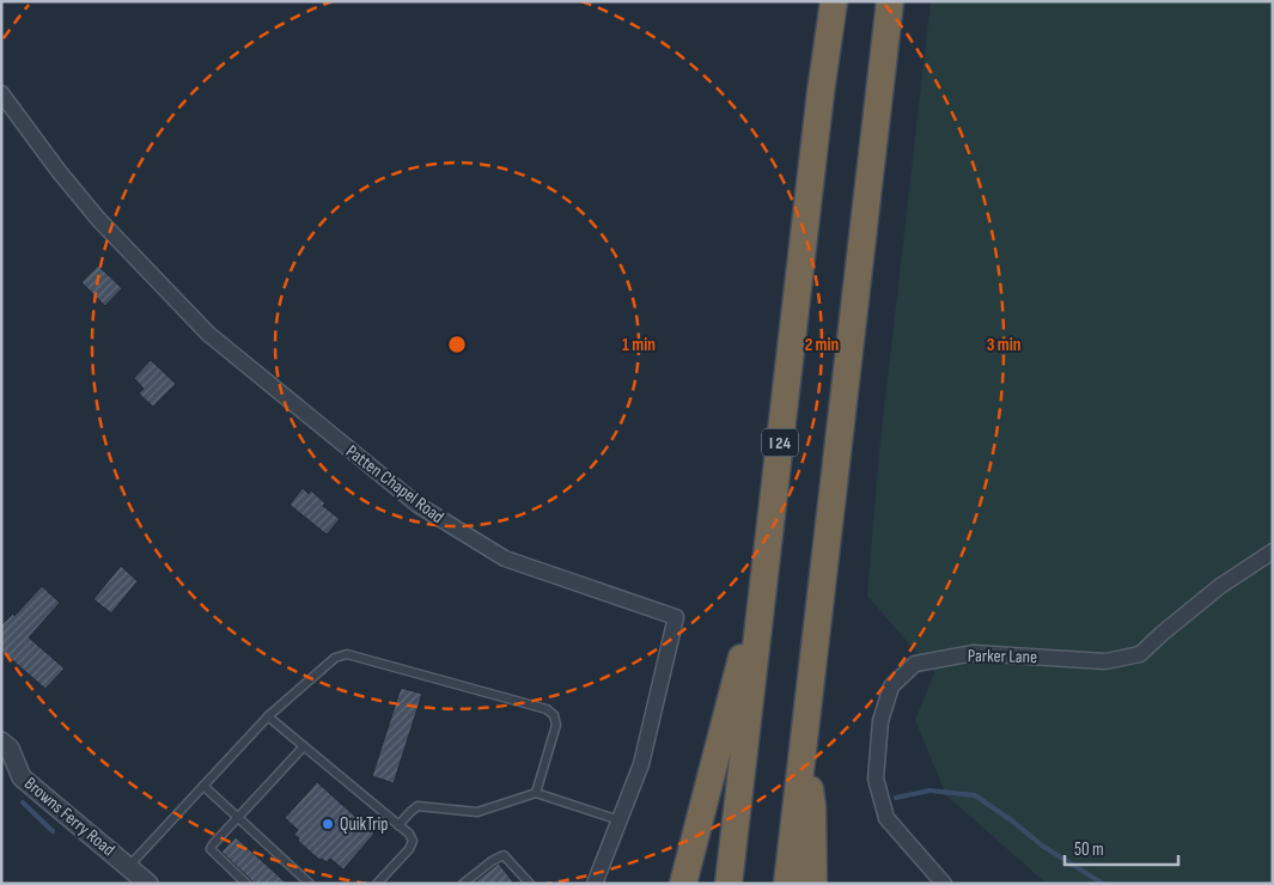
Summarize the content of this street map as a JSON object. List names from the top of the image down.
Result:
{
  "streets": {
    "highway": ["I 24"],
    "street": ["Patten Chapel Road", "Parker Lane", "Browns Ferry Road"]
  },
  "places": ["QuikTrip"],
  "scale_bar": "50 m",
  "rings": ["1 min", "2 min", "3 min"]
}
